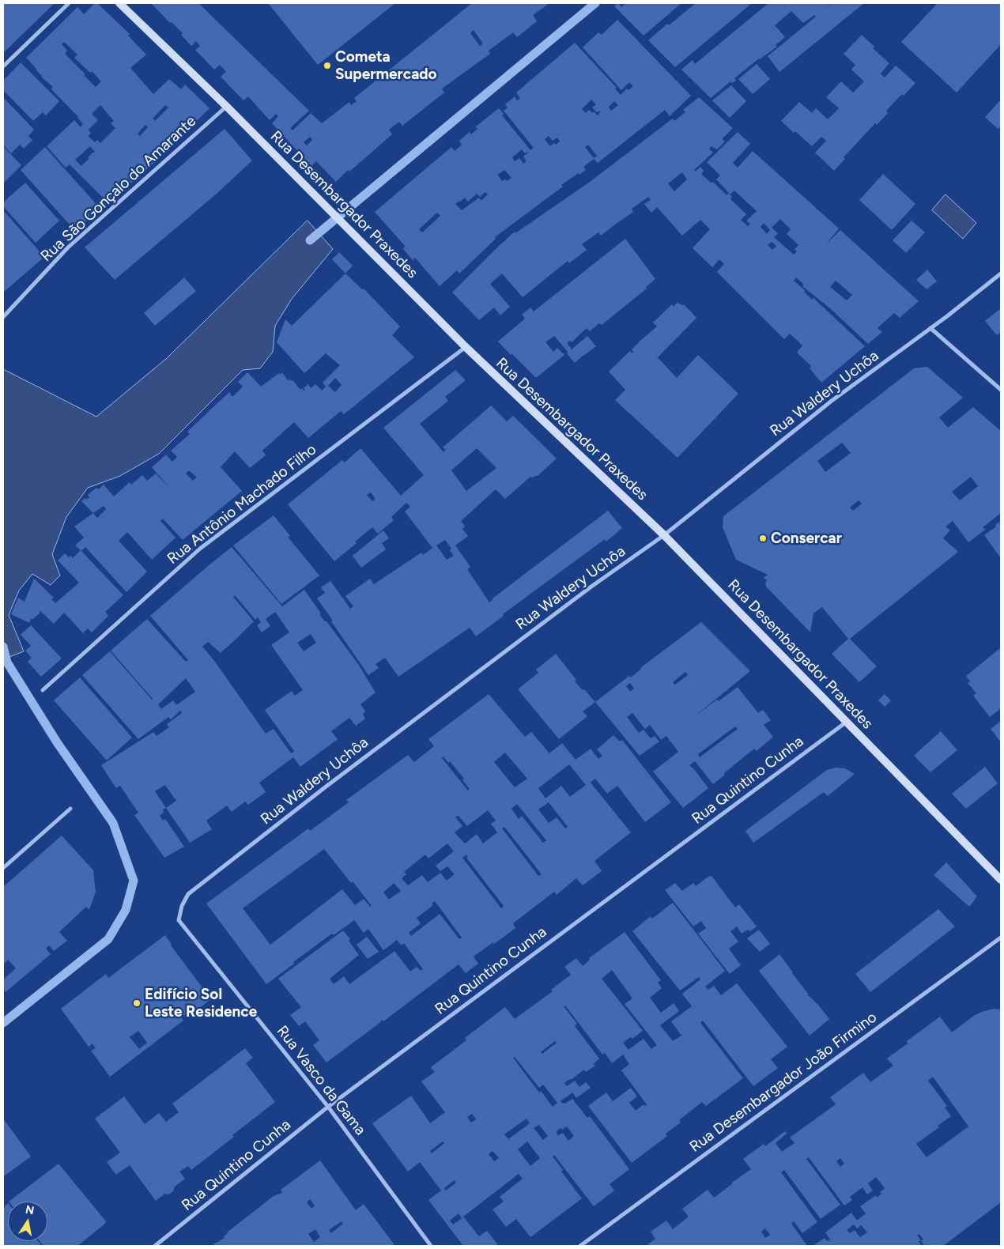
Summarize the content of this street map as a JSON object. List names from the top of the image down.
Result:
{
  "streets": {
    "street": [
      "Rua São Gonçalo do Amarante",
      "Rua Desembargador Praxedes",
      "Rua Waldery Uchôa",
      "Rua Antônio Machado Filho",
      "Rua Quintino Cunha",
      "Rua Vasco da Gama",
      "Rua Desembargador João Firmino"
    ]
  },
  "crossings": [
    ["Rua São Gonçalo do Amarante", "Rua Desembargador Praxedes"],
    ["Rua Desembargador Praxedes", "Rua Waldery Uchôa"],
    ["Rua Desembargador Praxedes", "Rua Antônio Machado Filho"],
    ["Rua Desembargador Praxedes", "Rua Quintino Cunha"],
    ["Rua Waldery Uchôa", "Rua Vasco da Gama"],
    ["Rua Quintino Cunha", "Rua Vasco da Gama"]
  ],
  "places": ["Cometa Supermercado", "Consercar", "Edifício Sol Leste Residence"],
  "north": "top"
}
